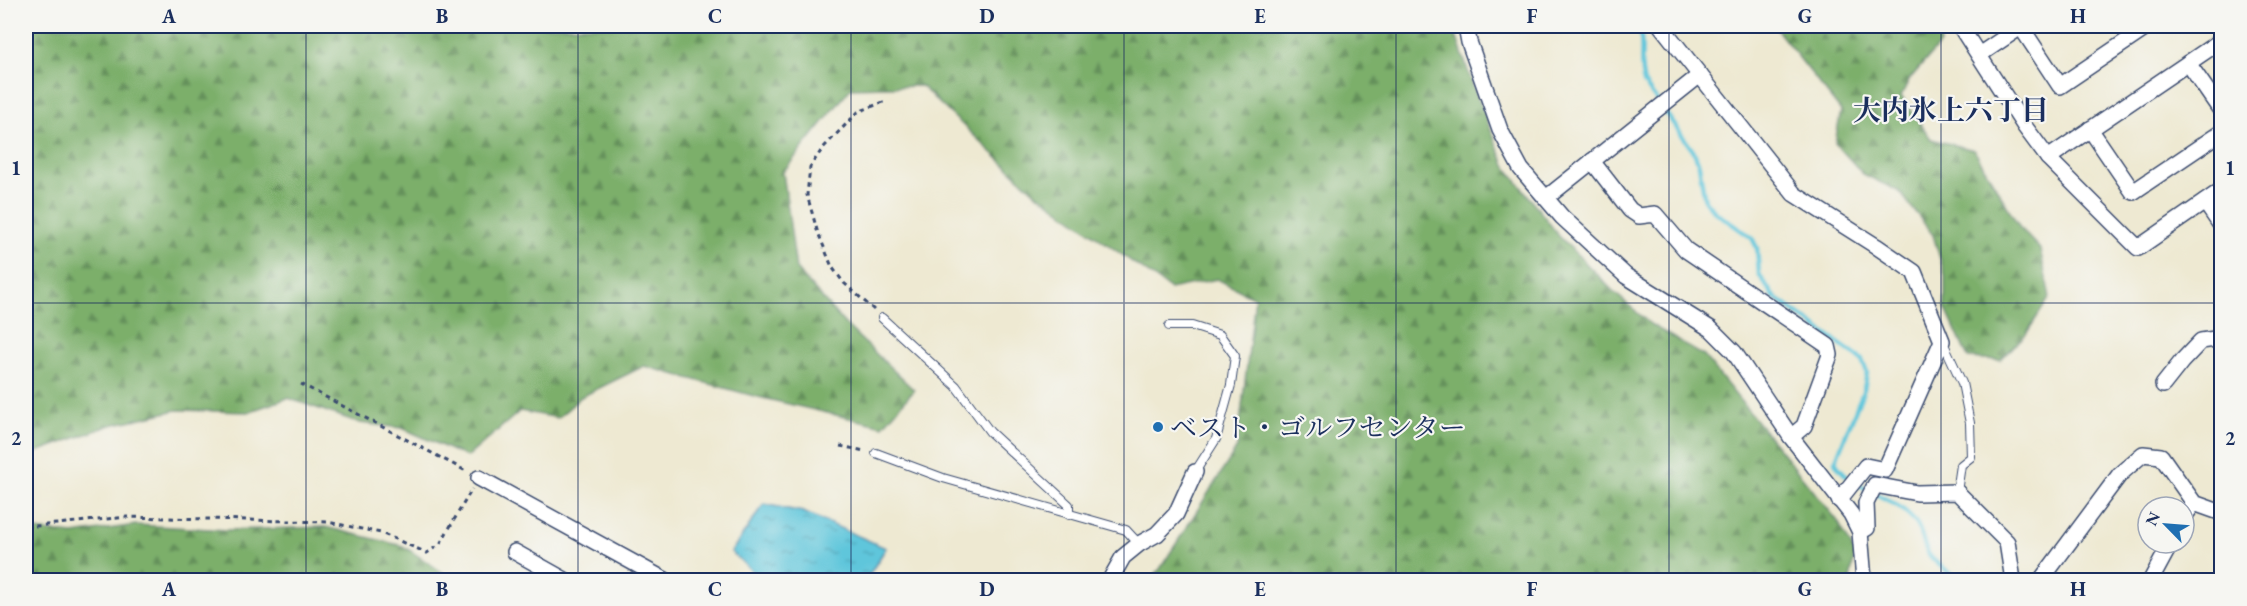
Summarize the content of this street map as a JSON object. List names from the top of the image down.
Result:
{
  "districts": ["大内氷上六丁目"],
  "places": ["ベスト・ゴルフセンター"],
  "north": "top left",
  "grid": {
    "columns": [
      "A",
      "B",
      "C",
      "D",
      "E",
      "F",
      "G",
      "H"
    ],
    "rows": ["1", "2"]
  }
}
